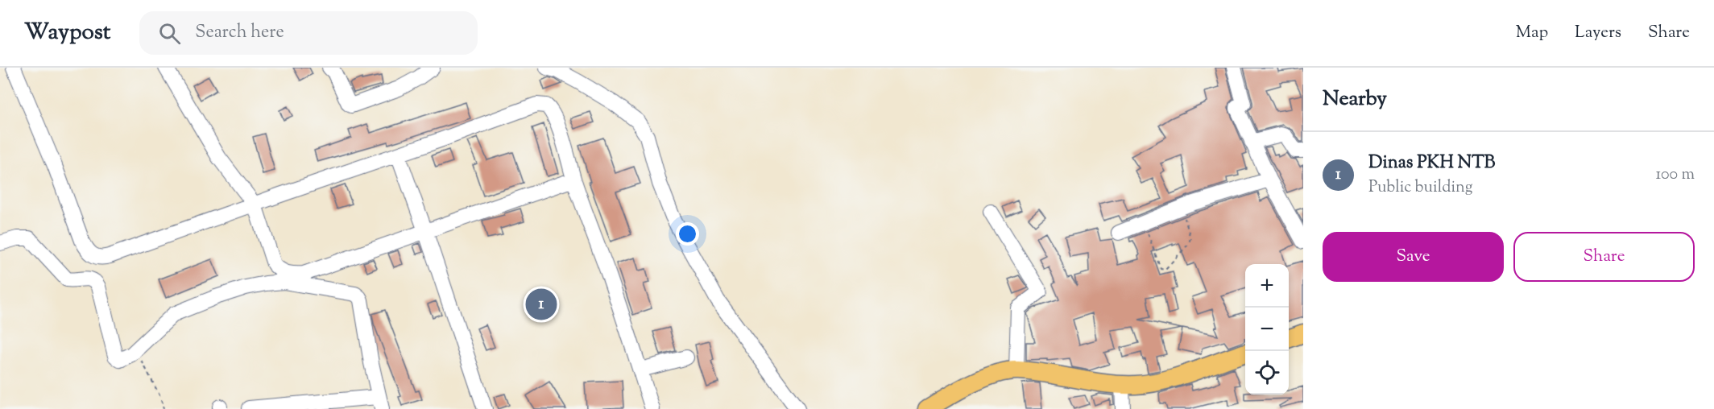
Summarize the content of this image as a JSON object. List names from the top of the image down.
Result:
{
  "page": {
    "header": "Waypost",
    "search": "Search here",
    "nav": ["Map", "Layers", "Share"],
    "heading": "Nearby",
    "list": [
      {
        "mark": "1",
        "name": "Dinas PKH NTB",
        "note": "Public building",
        "value": "100 m"
      }
    ],
    "buttons": ["Save", "Share"],
    "map_buttons": ["+", "−"],
    "pins": "1"
  }
}
